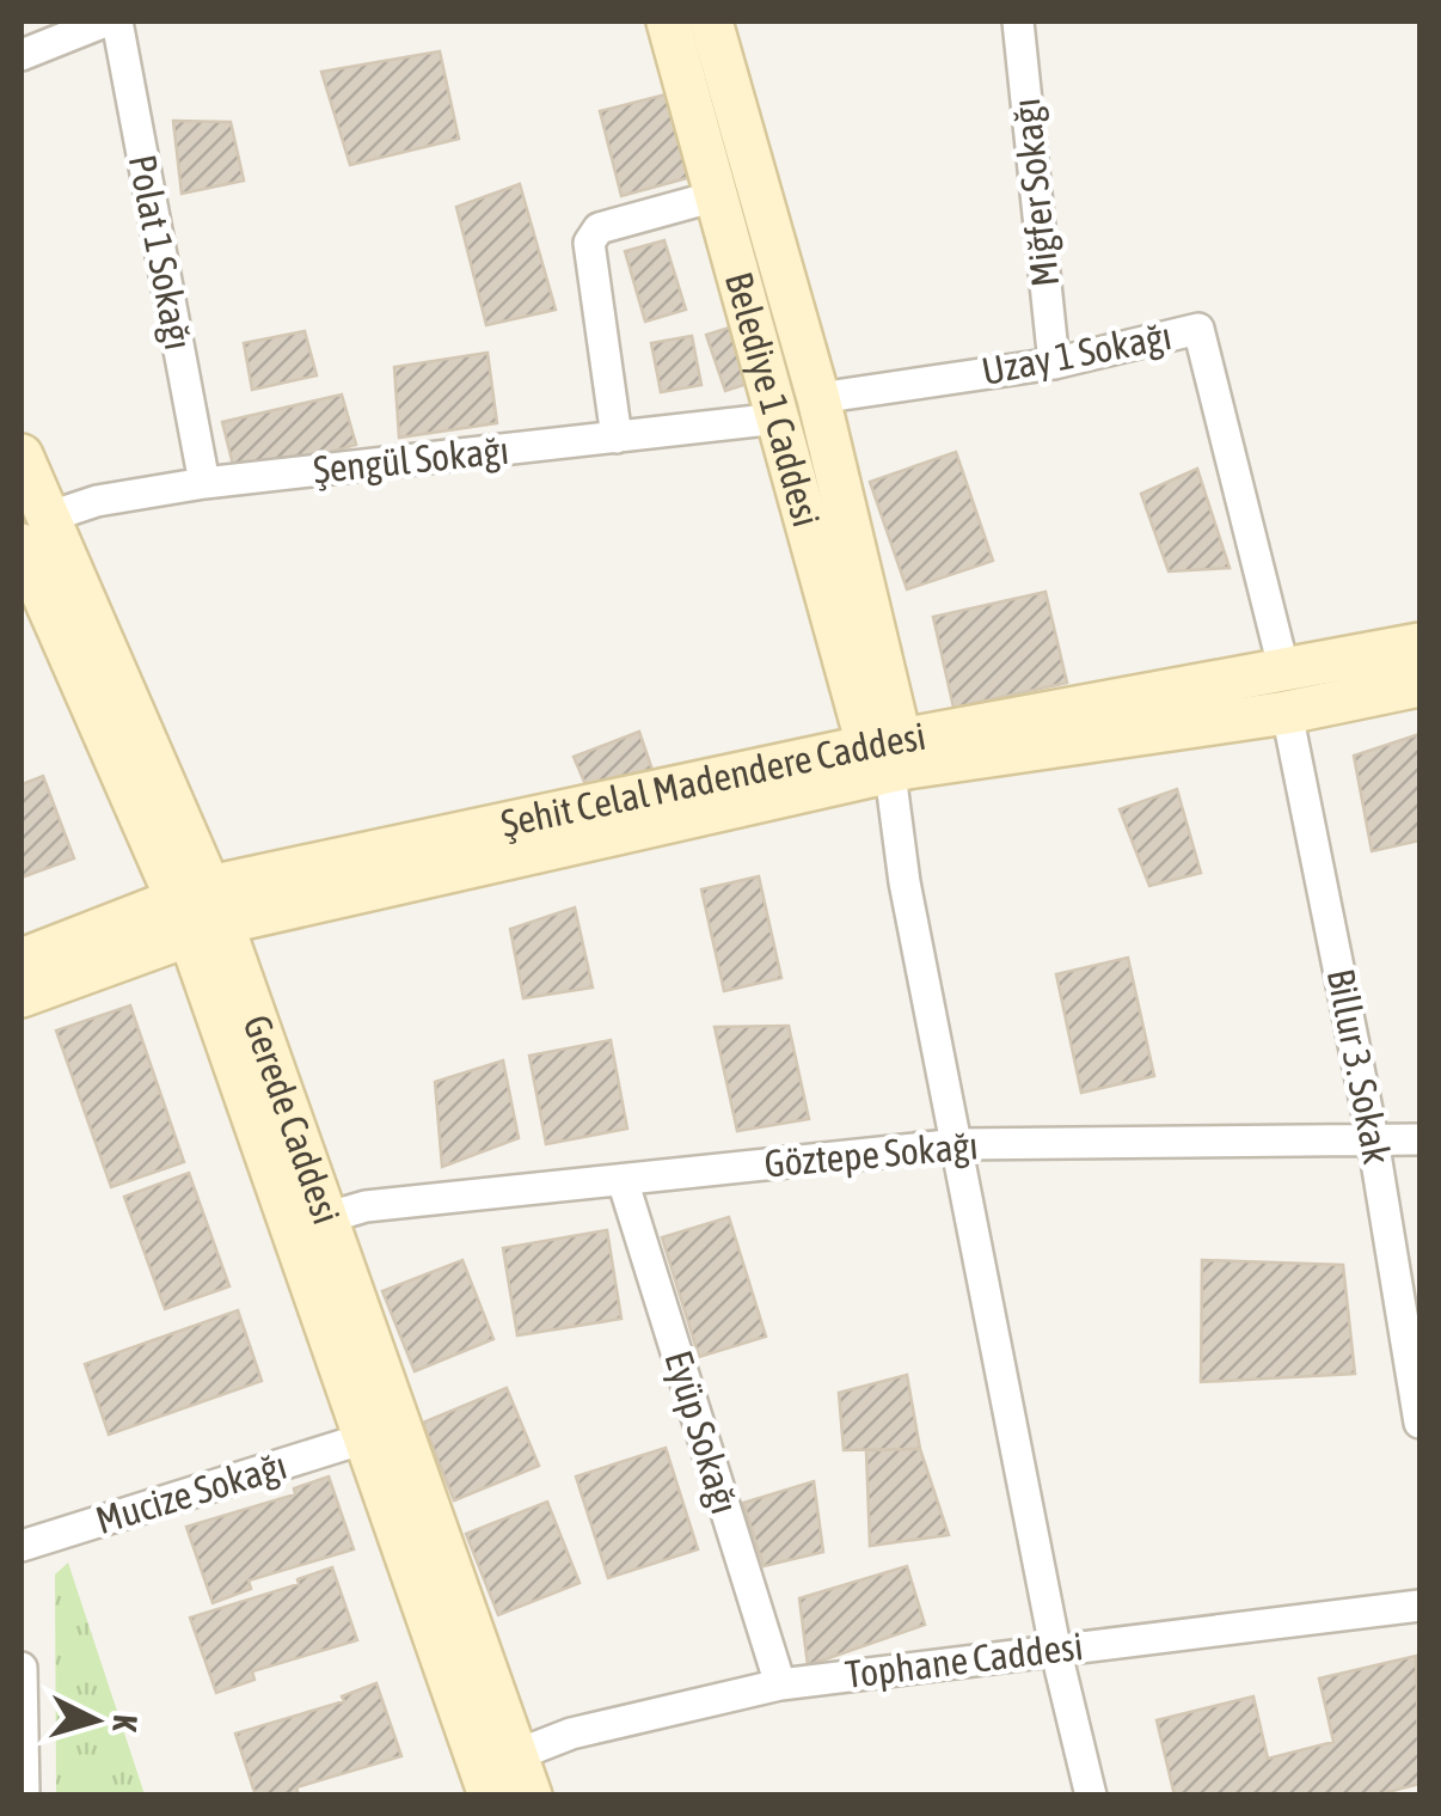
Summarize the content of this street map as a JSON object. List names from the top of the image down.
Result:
{
  "streets": {
    "street": [
      "Miğfer Sokağı",
      "Polat 1 Sokağı",
      "Uzay 1 Sokağı",
      "Belediye 1 Caddesi",
      "Şengül Sokağı",
      "Şehit Celal Madendere Caddesi",
      "Billur 3. Sokak",
      "Gerede Caddesi",
      "Göztepe Sokağı",
      "Eyüp Sokağı",
      "Mucize Sokağı",
      "Tophane Caddesi"
    ]
  },
  "crossings": [
    ["Miğfer Sokağı", "Uzay 1 Sokağı"],
    ["Polat 1 Sokağı", "Şengül Sokağı"],
    ["Uzay 1 Sokağı", "Belediye 1 Caddesi"],
    ["Uzay 1 Sokağı", "Şehit Celal Madendere Caddesi"],
    ["Uzay 1 Sokağı", "Billur 3. Sokak"],
    ["Belediye 1 Caddesi", "Şengül Sokağı"],
    ["Belediye 1 Caddesi", "Şehit Celal Madendere Caddesi"],
    ["Şengül Sokağı", "Gerede Caddesi"],
    ["Şehit Celal Madendere Caddesi", "Billur 3. Sokak"],
    ["Şehit Celal Madendere Caddesi", "Gerede Caddesi"],
    ["Billur 3. Sokak", "Göztepe Sokağı"],
    ["Gerede Caddesi", "Göztepe Sokağı"],
    ["Gerede Caddesi", "Mucize Sokağı"],
    ["Gerede Caddesi", "Tophane Caddesi"],
    ["Göztepe Sokağı", "Eyüp Sokağı"],
    ["Eyüp Sokağı", "Tophane Caddesi"]
  ],
  "north": "right"
}
